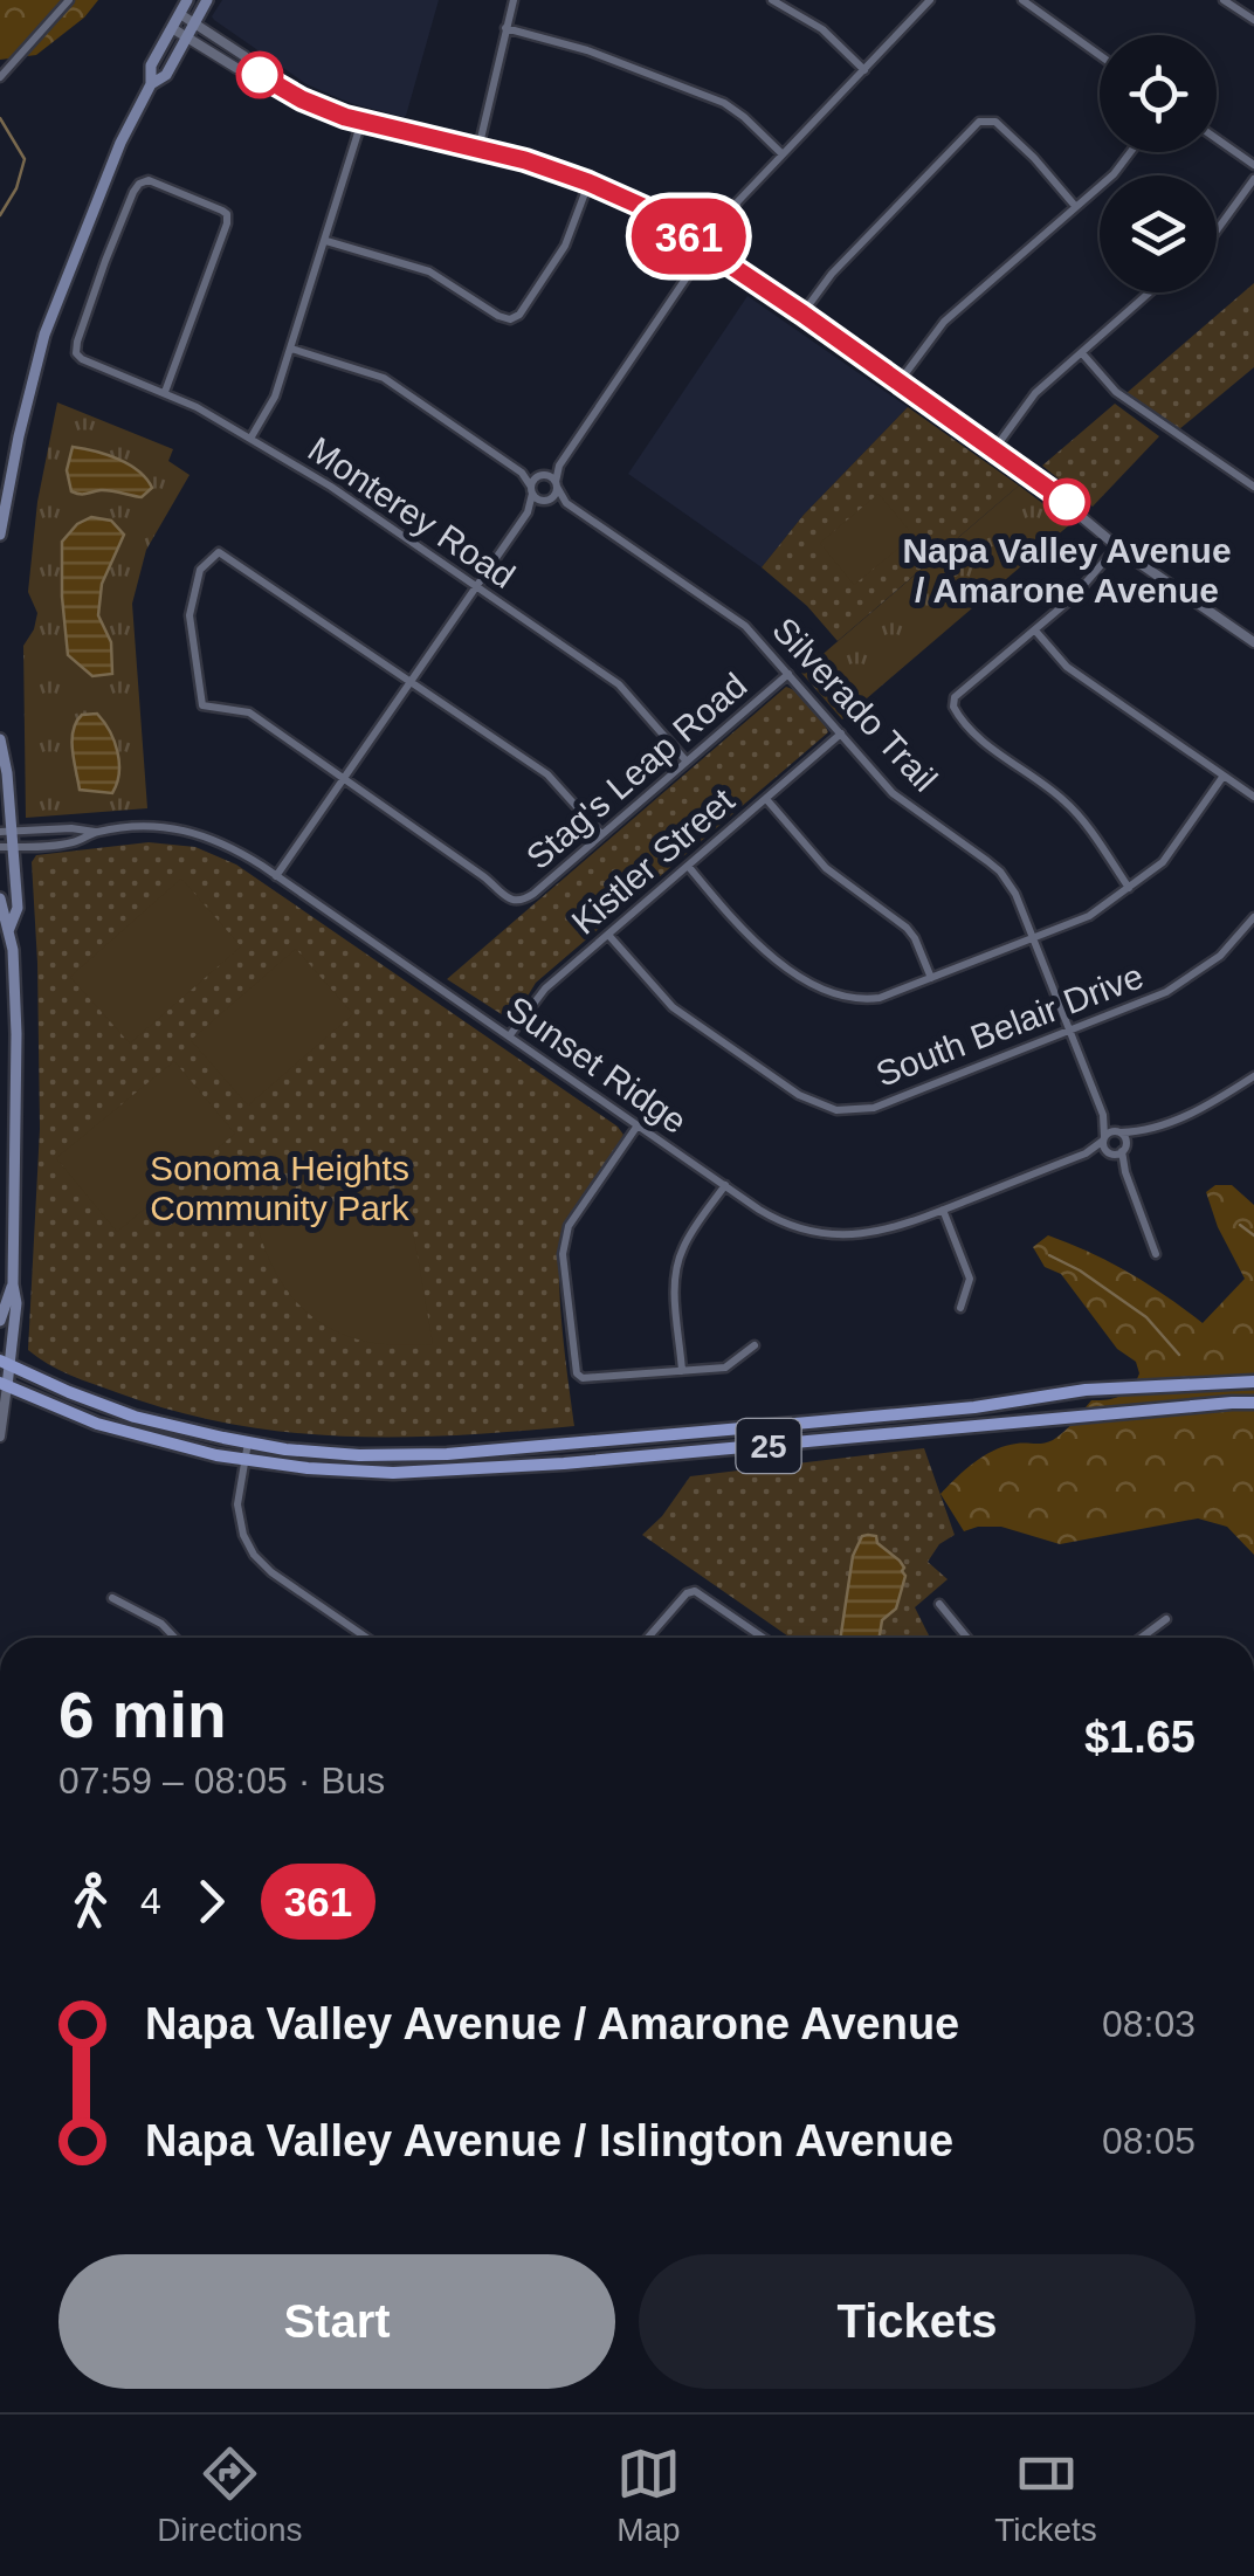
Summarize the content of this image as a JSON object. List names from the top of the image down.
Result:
{
  "streets": {
    "main road": ["25"],
    "street": [
      "Monterey Road",
      "Silverado Trail",
      "Stag's Leap Road",
      "Kistler Street",
      "South Belair Drive",
      "Sunset Ridge"
    ]
  },
  "crossings": [
    ["Monterey Road", "Stag's Leap Road"],
    ["Silverado Trail", "Stag's Leap Road"],
    ["Silverado Trail", "Kistler Street"],
    ["Silverado Trail", "South Belair Drive"],
    ["Silverado Trail", "Sunset Ridge"],
    ["Kistler Street", "South Belair Drive"],
    ["Kistler Street", "Sunset Ridge"]
  ],
  "parks": ["Sonoma Heights Community Park"],
  "places": ["Napa Valley Avenue / Amarone Avenue"],
  "lines": ["bus line 361"],
  "page": {
    "on_map": "361",
    "heading": ["6 min", "07:59 – 08:05 · Bus", "$1.65"],
    "legs": ["4", "361"],
    "list": [
      {
        "name": "Napa Valley Avenue / Amarone Avenue",
        "value": "08:03"
      },
      {
        "name": "Napa Valley Avenue / Islington Avenue",
        "value": "08:05"
      }
    ],
    "buttons": ["Start", "Tickets"],
    "tabs": ["Directions", "Map", "Tickets"]
  }
}
